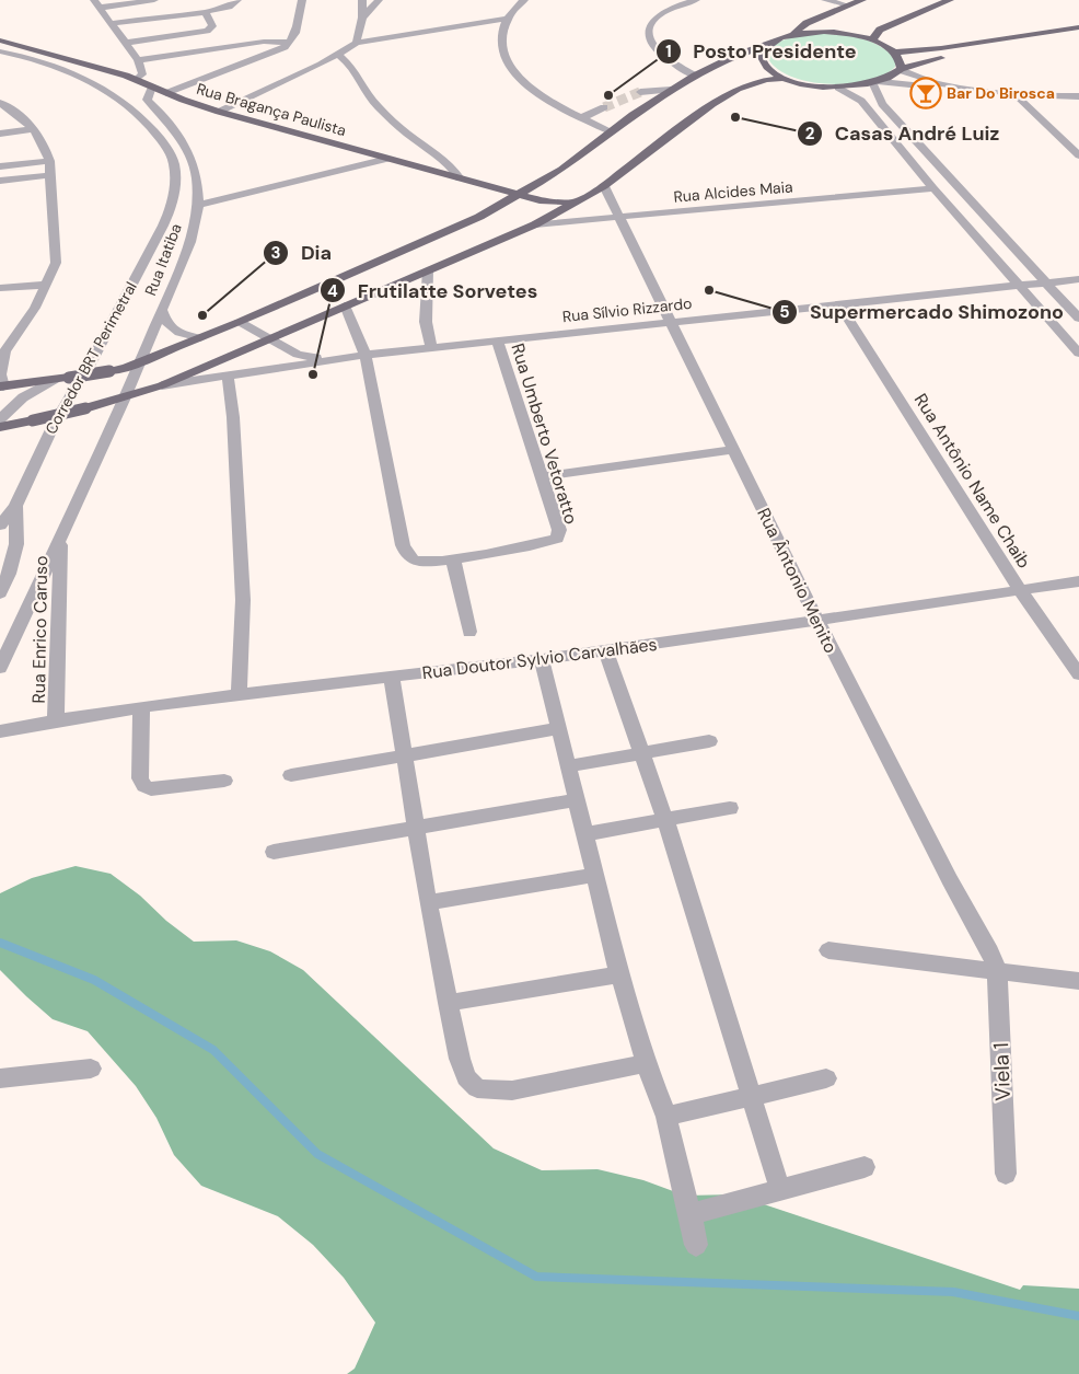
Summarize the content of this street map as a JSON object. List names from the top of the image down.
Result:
{
  "streets": {
    "main road": ["Rua Bragança Paulista"],
    "street": [
      "Rua Alcides Maia",
      "Rua Itatiba",
      "Rua Sílvio Rizzardo",
      "Corredor BRT Perimetral",
      "Rua Umberto Vetoratto",
      "Rua Antônio Name Chaib",
      "Rua Ântonio Menito",
      "Rua Enrico Caruso",
      "Rua Doutor Sylvio Carvalhães",
      "Viela 1"
    ]
  },
  "crossings": [
    ["Rua Bragança Paulista", "Rua Itatiba"],
    ["Rua Alcides Maia", "Rua Ântonio Menito"],
    ["Rua Sílvio Rizzardo", "Rua Umberto Vetoratto"],
    ["Rua Sílvio Rizzardo", "Rua Antônio Name Chaib"],
    ["Rua Sílvio Rizzardo", "Rua Ântonio Menito"],
    ["Rua Antônio Name Chaib", "Rua Doutor Sylvio Carvalhães"],
    ["Rua Ântonio Menito", "Rua Doutor Sylvio Carvalhães"],
    ["Rua Ântonio Menito", "Viela 1"],
    ["Rua Enrico Caruso", "Rua Doutor Sylvio Carvalhães"]
  ],
  "places": {
    "bar": ["Bar Do Birosca"],
    "other": [
      "Posto Presidente",
      "Casas André Luiz",
      "Supermercado Shimozono",
      "Dia",
      "Frutilatte Sorvetes"
    ]
  }
}
